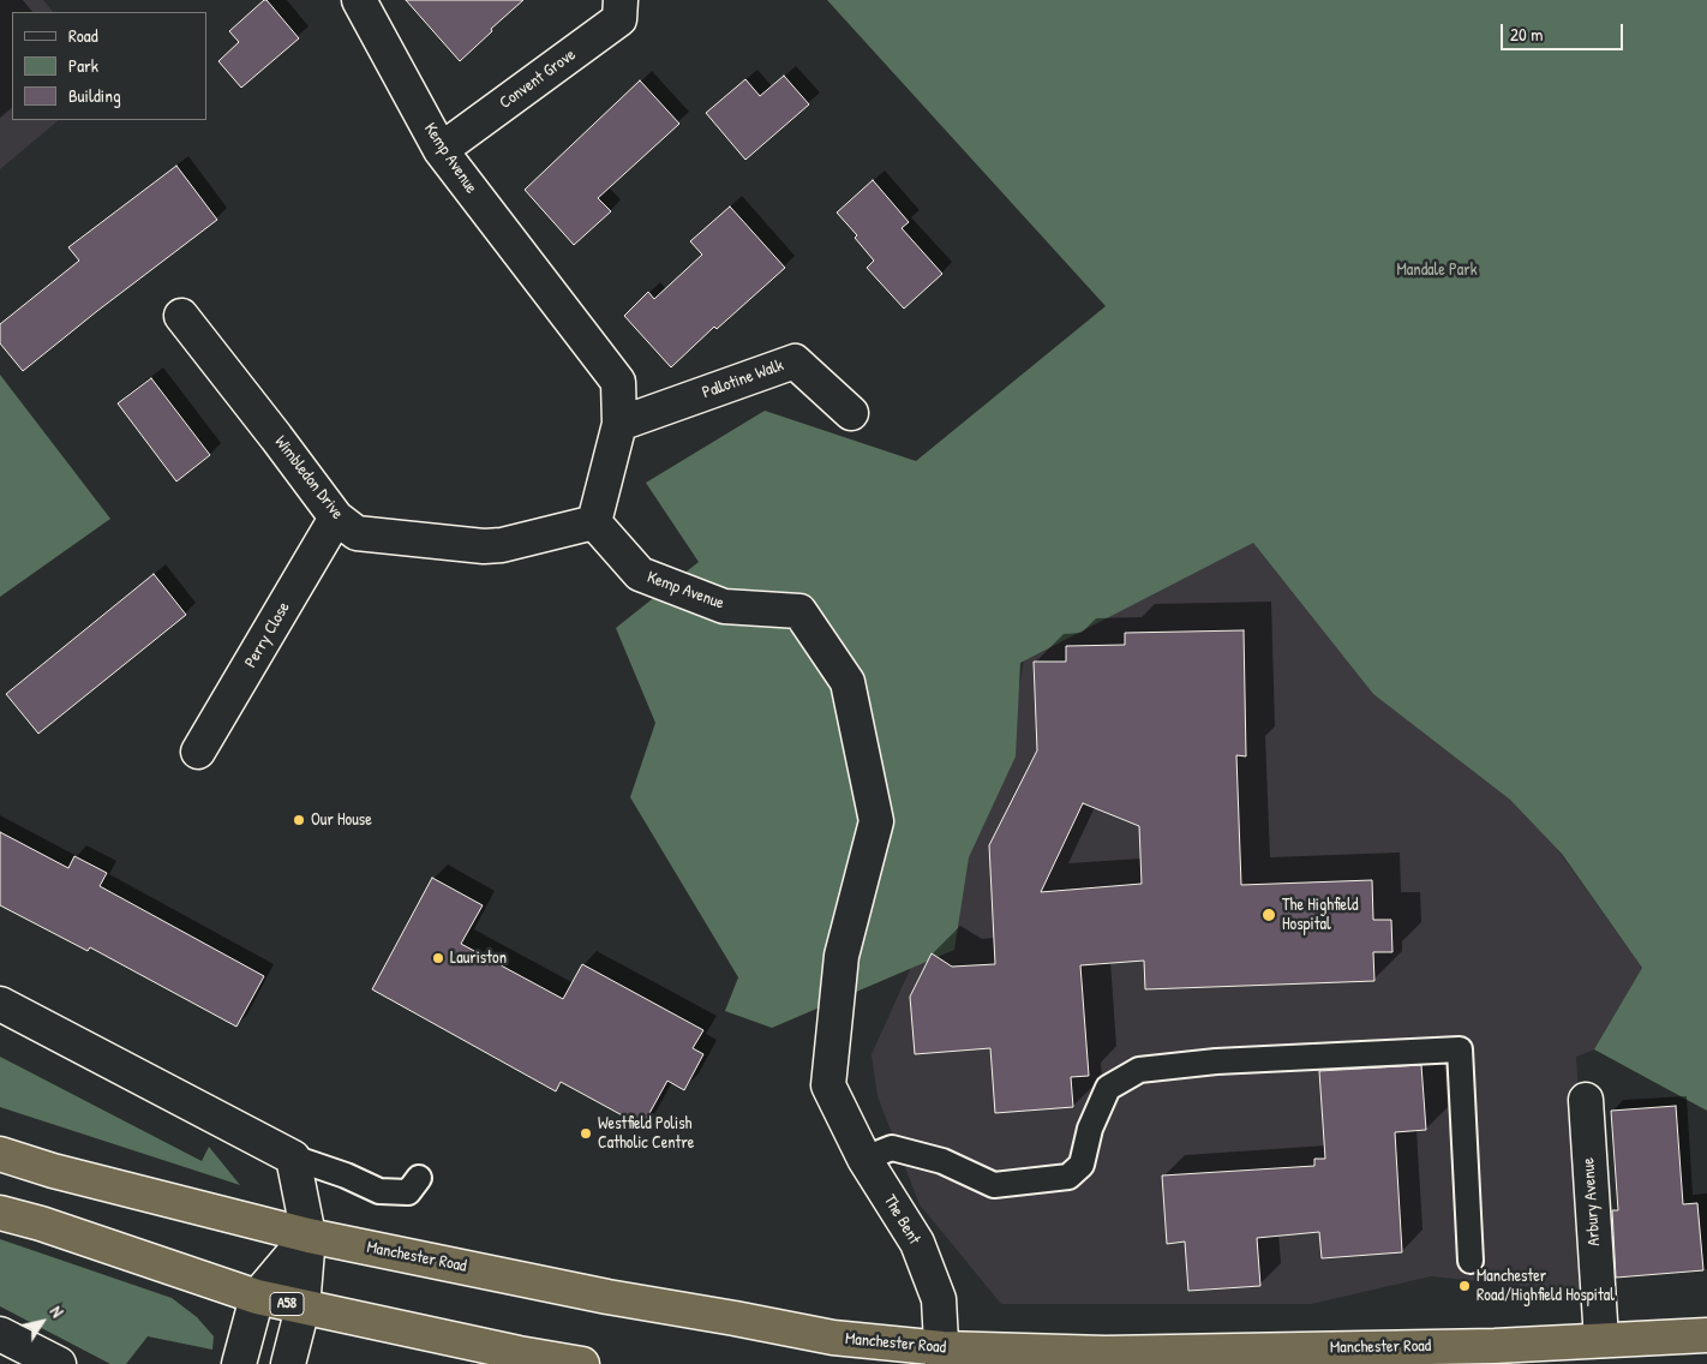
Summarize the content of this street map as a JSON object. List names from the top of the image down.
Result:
{
  "streets": {
    "highway": ["Manchester Road", "A58"],
    "street": [
      "Convent Grove",
      "Kemp Avenue",
      "Pallotine Walk",
      "Wimbledon Drive",
      "Perry Close",
      "Arbury Avenue",
      "The Bent"
    ]
  },
  "crossings": [
    ["Convent Grove", "Kemp Avenue"],
    ["Kemp Avenue", "Pallotine Walk"],
    ["Kemp Avenue", "Wimbledon Drive"],
    ["Kemp Avenue", "The Bent"],
    ["Wimbledon Drive", "Perry Close"],
    ["Arbury Avenue", "Manchester Road"],
    ["The Bent", "Manchester Road"]
  ],
  "parks": ["Mandale Park"],
  "places": [
    "Our House",
    "The Highfield Hospital",
    "Lauriston",
    "Westfield Polish Catholic Centre",
    "Manchester Road/Highfield Hospital"
  ],
  "legend": ["Road", "Park", "Building"],
  "scale_bar": "20 m",
  "north": "top right"
}
